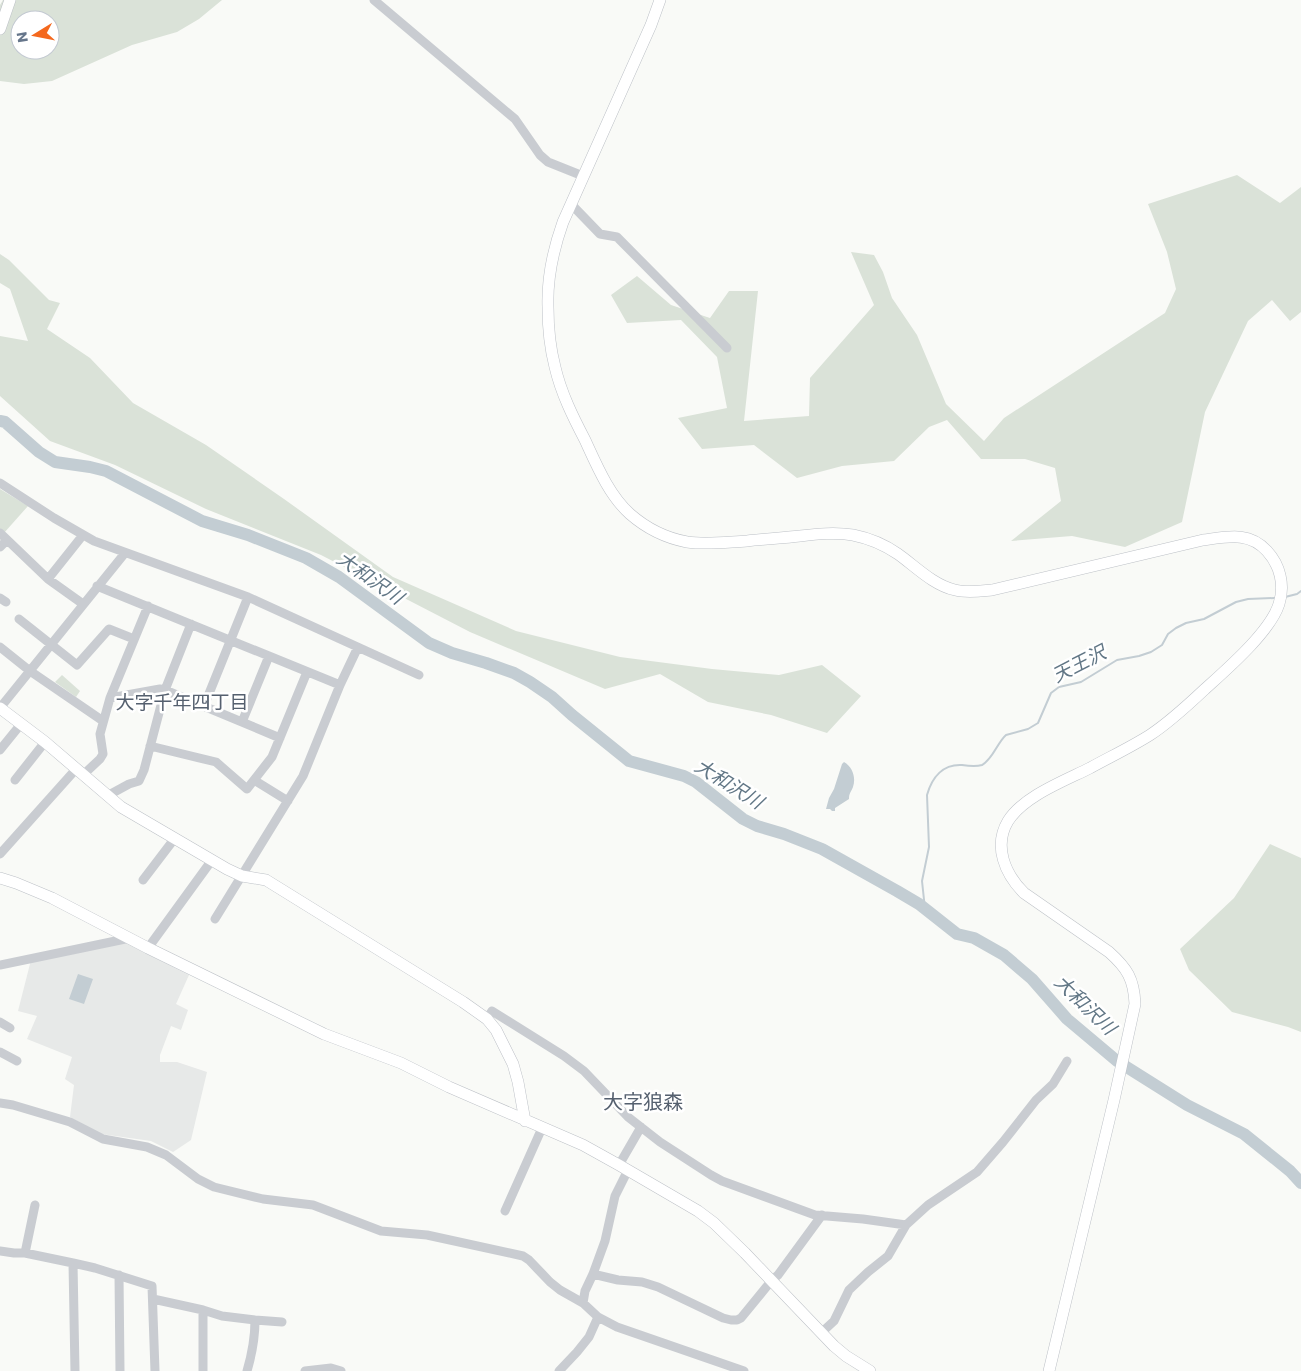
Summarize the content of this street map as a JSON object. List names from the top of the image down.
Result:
{
  "districts": ["大字千年四丁目", "大字狼森"],
  "water": ["大和沢川", "天王沢"],
  "north": "left"
}
